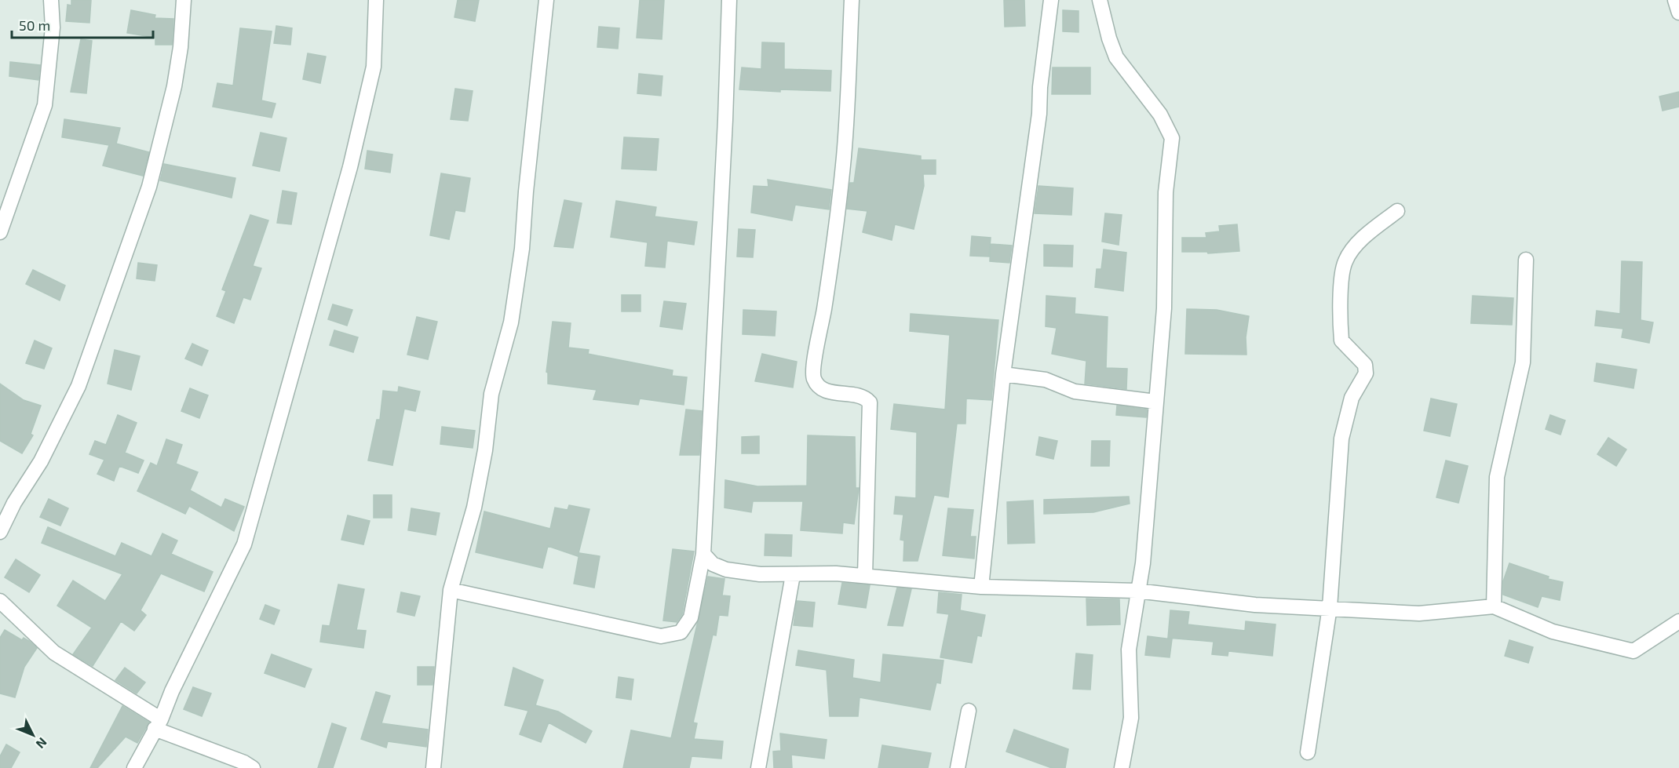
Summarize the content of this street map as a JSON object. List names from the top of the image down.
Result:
{
  "scale_bar": "50 m",
  "north": "bottom right"
}
